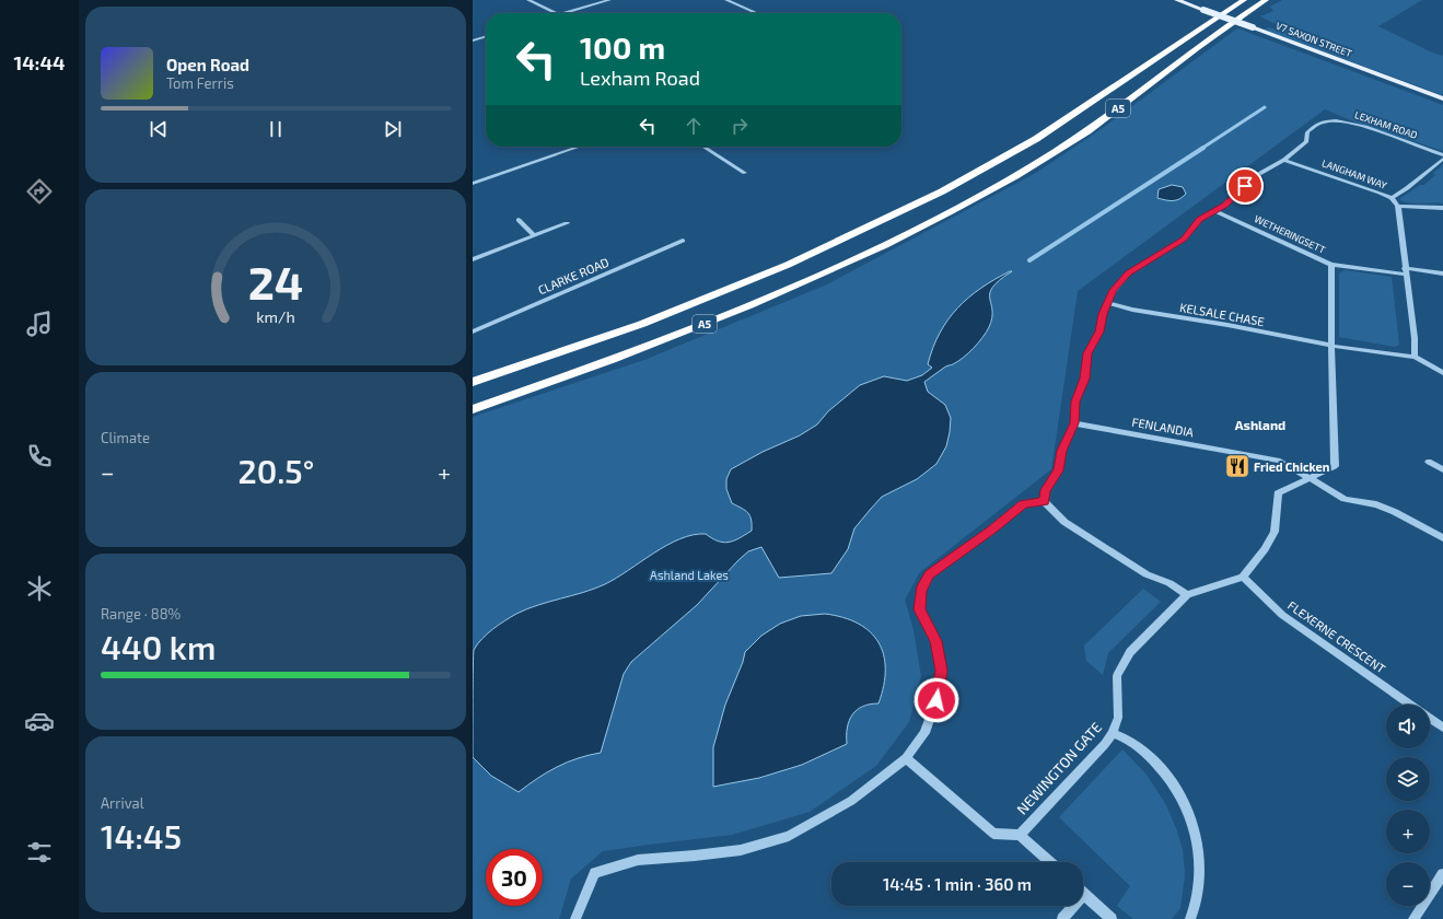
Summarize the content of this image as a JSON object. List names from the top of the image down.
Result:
{
  "streets": {
    "highway": ["A5"],
    "main road": ["V7 SAXON STREET"],
    "street": [
      "LEXHAM ROAD",
      "LANGHAM WAY",
      "WETHERINGSETT",
      "CLARKE ROAD",
      "KELSALE CHASE",
      "FENLANDIA",
      "FLEXERNE CRESCENT",
      "NEWINGTON GATE"
    ]
  },
  "crossings": [
    ["LEXHAM ROAD", "LANGHAM WAY"],
    ["LEXHAM ROAD", "WETHERINGSETT"],
    ["LEXHAM ROAD", "KELSALE CHASE"],
    ["LEXHAM ROAD", "FENLANDIA"],
    ["FLEXERNE CRESCENT", "NEWINGTON GATE"]
  ],
  "districts": ["Ashland"],
  "parks": ["Ashland Lakes"],
  "places": {
    "restaurant": ["Fried Chicken"]
  },
  "page": {
    "tabs": "14:44",
    "turn": ["100 m", "Lexham Road"],
    "song": ["Open Road", "Tom Ferris"],
    "tile": [
      "Climate",
      ["Range · 88%", "440 km"],
      ["Arrival", "14:45"]
    ],
    "heat": ["−", "20.5°", "+"],
    "map_buttons": ["+", "−"],
    "limit": "30",
    "trip": "14:45 · 1 min · 360 m",
    "gauge": ["24", "km/h"]
  }
}
